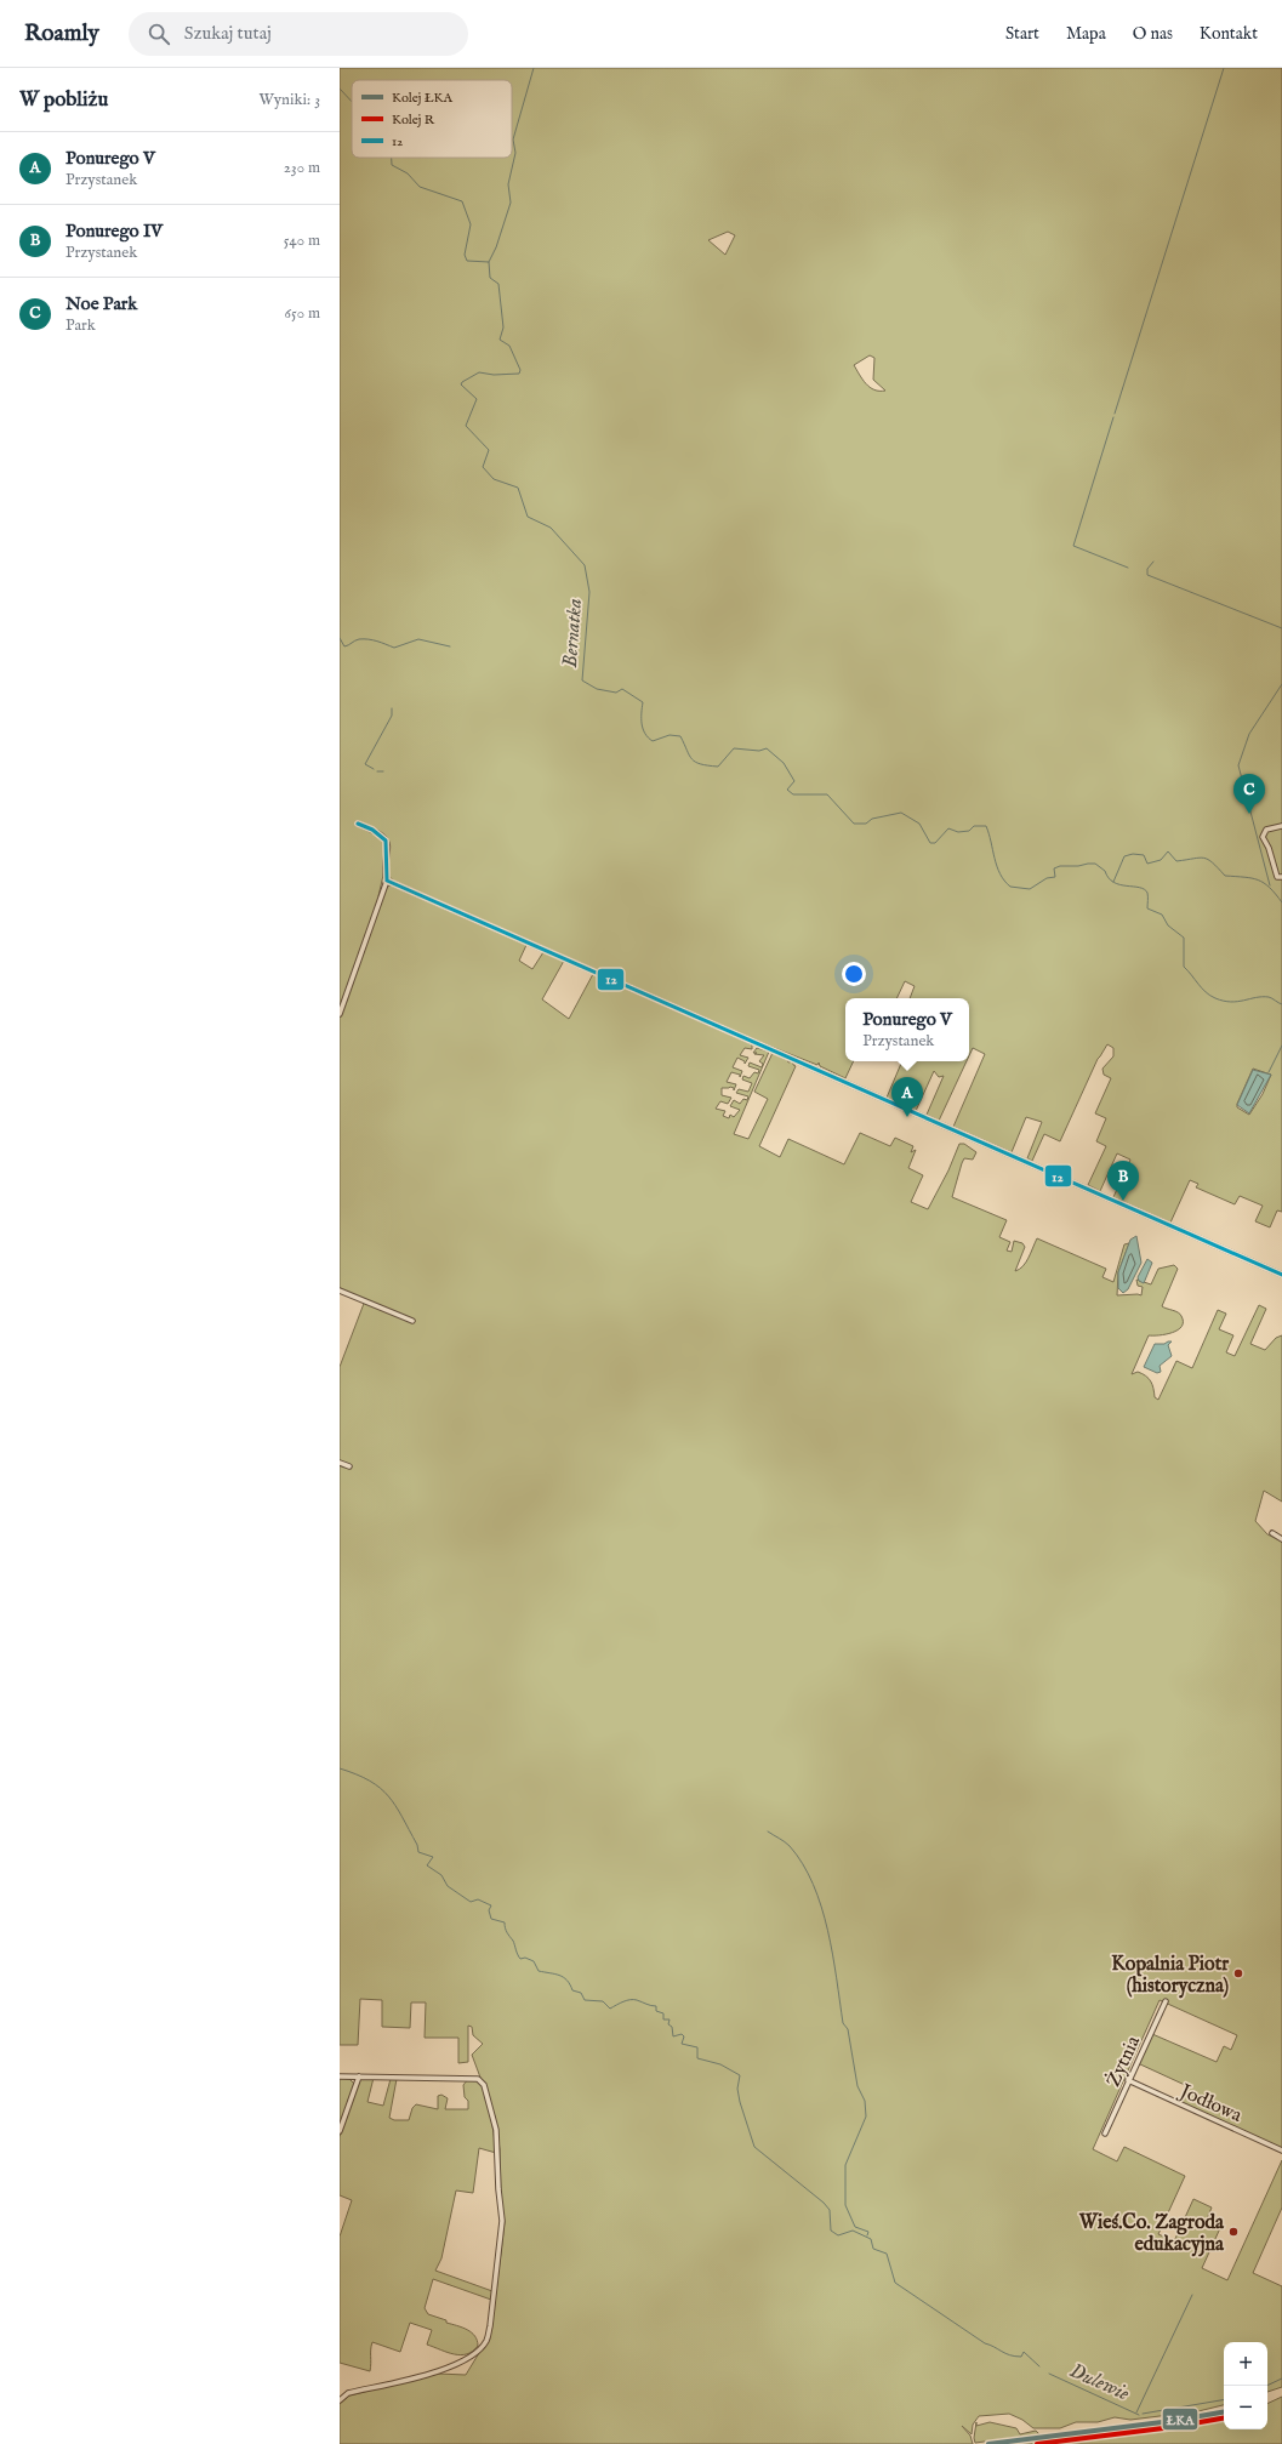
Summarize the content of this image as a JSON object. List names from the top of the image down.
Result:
{
  "streets": {
    "street": ["Żytnia", "Jodłowa"]
  },
  "crossings": [
    ["Żytnia", "Jodłowa"]
  ],
  "water": ["Bernatka", "Dulewie"],
  "places": ["Kopalnia Piotr (historyczna)", "Wieś.Co. Zagroda edukacyjna"],
  "lines": ["transit line 12", "rail line ŁKA", "rail line R"],
  "legend": ["Kolej ŁKA", "Kolej R", "12"],
  "page": {
    "header": "Roamly",
    "search": "Szukaj tutaj",
    "nav": [
      "Start",
      "Mapa",
      "O nas",
      "Kontakt"
    ],
    "heading": ["W pobliżu", "Wyniki: 3"],
    "list": [
      {
        "mark": "A",
        "name": "Ponurego V",
        "note": "Przystanek",
        "value": "230 m"
      },
      {
        "mark": "B",
        "name": "Ponurego IV",
        "note": "Przystanek",
        "value": "540 m"
      },
      {
        "mark": "C",
        "name": "Noe Park",
        "note": "Park",
        "value": "650 m"
      }
    ],
    "pins": ["C", "A", "B"],
    "popup": ["Ponurego V", "Przystanek"],
    "map_buttons": ["+", "−"]
  }
}
